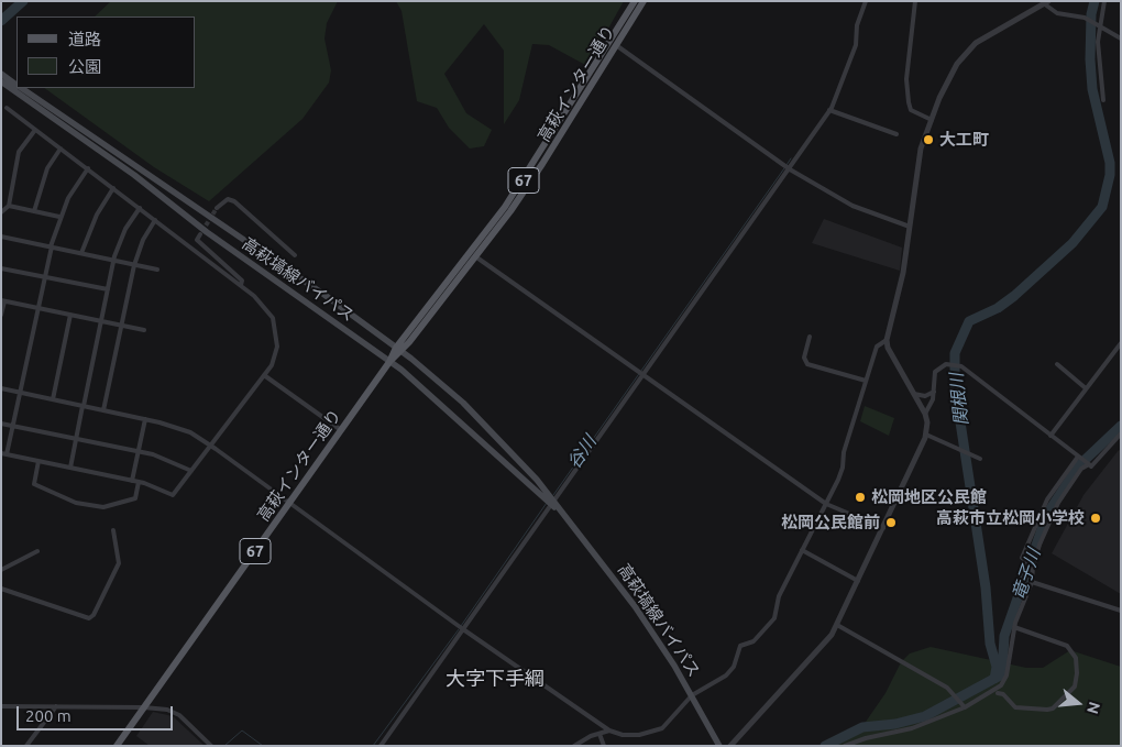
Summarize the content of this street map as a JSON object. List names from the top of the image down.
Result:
{
  "streets": {
    "main road": ["高萩インター通り", "67", "高萩塙線バイパス"]
  },
  "crossings": [
    ["高萩インター通り", "高萩塙線バイパス"]
  ],
  "districts": ["大字下手綱"],
  "water": ["関根川", "谷川", "竜子川"],
  "places": [
    "大工町",
    "松岡地区公民館",
    "高萩市立松岡小学校",
    "松岡公民館前"
  ],
  "legend": ["道路", "公園"],
  "scale_bar": "200 m",
  "north": "right"
}
